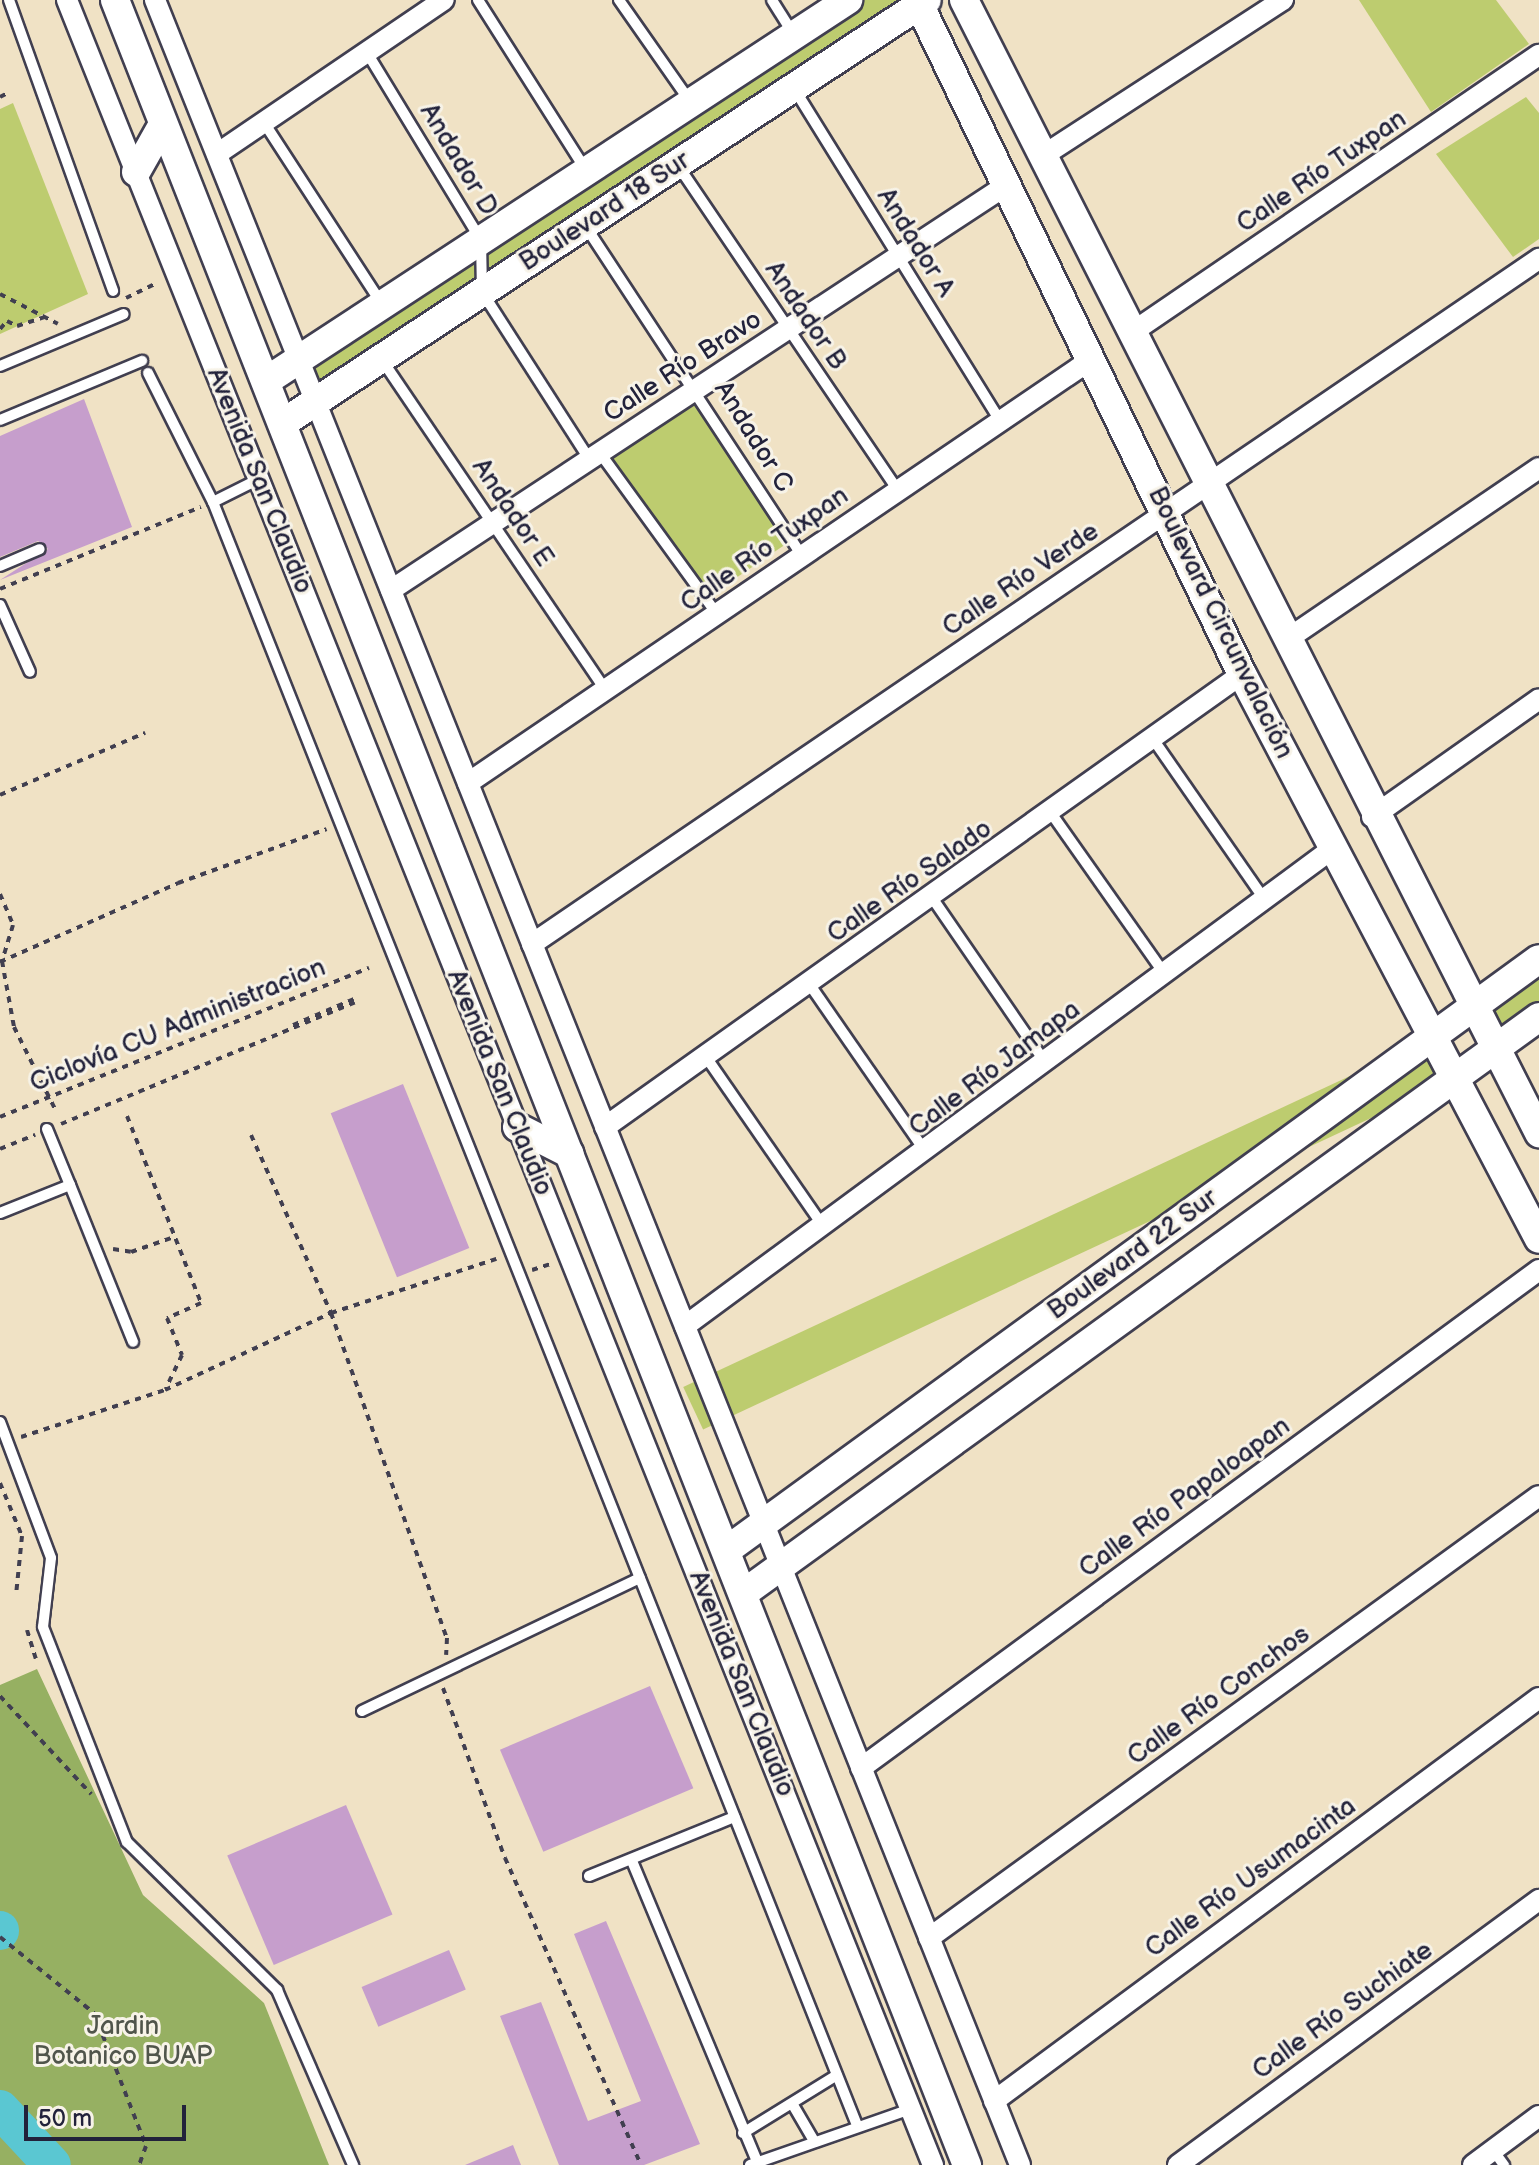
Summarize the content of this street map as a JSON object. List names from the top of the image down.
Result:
{
  "streets": {
    "street": [
      "Calle Río Tuxpan",
      "Boulevard 18 Sur",
      "Calle Río Bravo",
      "Avenida San Claudio",
      "Calle Río Verde",
      "Boulevard Circunvalación",
      "Calle Río Salado",
      "Calle Río Jamapa",
      "Boulevard 22 Sur",
      "Calle Río Papaloapan",
      "Calle Río Conchos",
      "Calle Río Usumacinta",
      "Calle Río Suchiate"
    ],
    "lane": [
      "Andador D",
      "Andador A",
      "Andador B",
      "Andador C",
      "Andador E"
    ],
    "path": ["Ciclovía CU Administracion"]
  },
  "crossings": [
    ["Andador D", "Boulevard 18 Sur"],
    ["Calle Río Tuxpan", "Andador A"],
    ["Calle Río Tuxpan", "Andador B"],
    ["Calle Río Tuxpan", "Andador C"],
    ["Calle Río Tuxpan", "Andador E"],
    ["Calle Río Tuxpan", "Boulevard Circunvalación"],
    ["Boulevard 18 Sur", "Andador A"],
    ["Boulevard 18 Sur", "Andador B"],
    ["Boulevard 18 Sur", "Andador C"],
    ["Boulevard 18 Sur", "Avenida San Claudio"],
    ["Boulevard 18 Sur", "Andador E"],
    ["Boulevard 18 Sur", "Boulevard Circunvalación"],
    ["Andador A", "Calle Río Bravo"],
    ["Andador B", "Calle Río Bravo"],
    ["Calle Río Bravo", "Andador C"],
    ["Calle Río Bravo", "Andador E"],
    ["Calle Río Bravo", "Boulevard Circunvalación"],
    ["Avenida San Claudio", "Boulevard 22 Sur"],
    ["Calle Río Verde", "Boulevard Circunvalación"],
    ["Boulevard Circunvalación", "Calle Río Salado"],
    ["Boulevard Circunvalación", "Calle Río Jamapa"],
    ["Boulevard Circunvalación", "Boulevard 22 Sur"]
  ],
  "parks": ["Jardin Botanico BUAP"],
  "scale_bar": "50 m"
}
